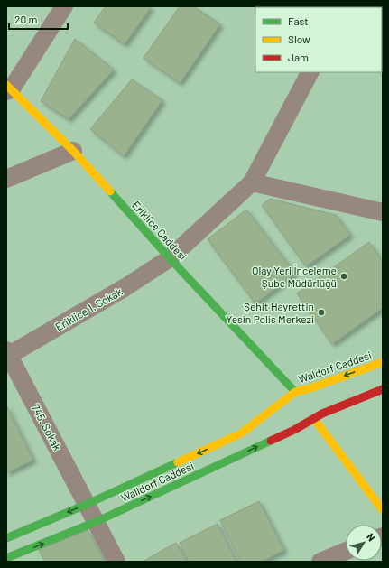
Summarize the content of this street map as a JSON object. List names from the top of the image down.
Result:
{
  "streets": {
    "main road": ["Eriklice Caddesi", "Waldorf Caddesi", "Walldorf Caddesi"],
    "street": ["Eriklice 1. Sokak", "745. Sokak"]
  },
  "crossings": [
    ["Eriklice Caddesi", "Eriklice 1. Sokak"],
    ["Eriklice Caddesi", "Waldorf Caddesi"],
    ["Eriklice Caddesi", "Walldorf Caddesi"],
    ["Eriklice 1. Sokak", "745. Sokak"],
    ["Waldorf Caddesi", "Walldorf Caddesi"],
    ["745. Sokak", "Walldorf Caddesi"]
  ],
  "places": ["Olay Yeri İnceleme Şube Müdürlüğü", "Şehit Hayrettin Yesin Polis Merkezi"],
  "legend": ["Fast", "Slow", "Jam"],
  "scale_bar": "20 m",
  "north": "top right"
}
